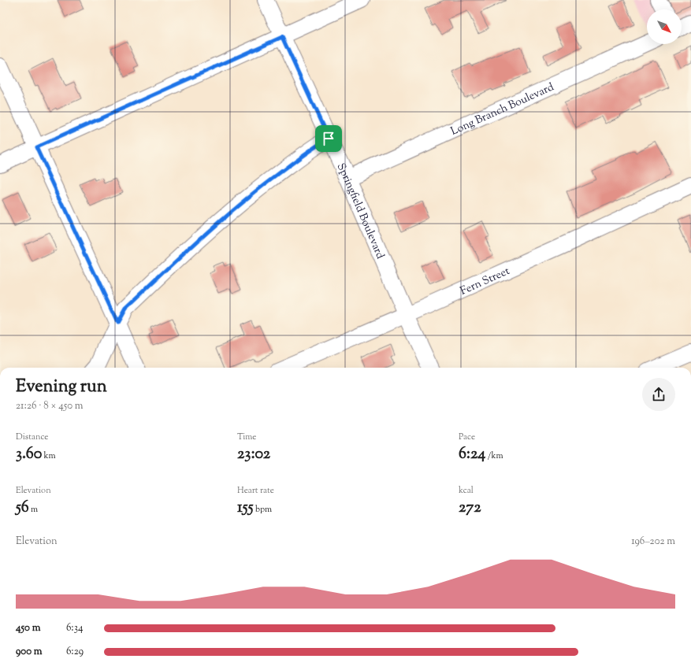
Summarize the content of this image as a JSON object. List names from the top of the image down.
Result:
{
  "streets": {
    "street": ["Long Branch Boulevard", "Springfield Boulevard", "Fern Street"]
  },
  "crossings": [
    ["Long Branch Boulevard", "Springfield Boulevard"],
    ["Springfield Boulevard", "Fern Street"]
  ],
  "north": "bottom right",
  "page": {
    "heading": ["Evening run", "21:26 · 8 × 450 m"],
    "stats": [
      ["Distance", "3.60 km"],
      ["Time", "23:02"],
      ["Pace", "6:24 /km"],
      ["Elevation", "56 m"],
      ["Heart rate", "155 bpm"],
      ["kcal", "272"]
    ],
    "chart": ["Elevation", "196–202 m"],
    "list": [
      {
        "name": "450 m",
        "note": "6:34"
      },
      {
        "name": "900 m",
        "note": "6:29"
      }
    ]
  }
}
